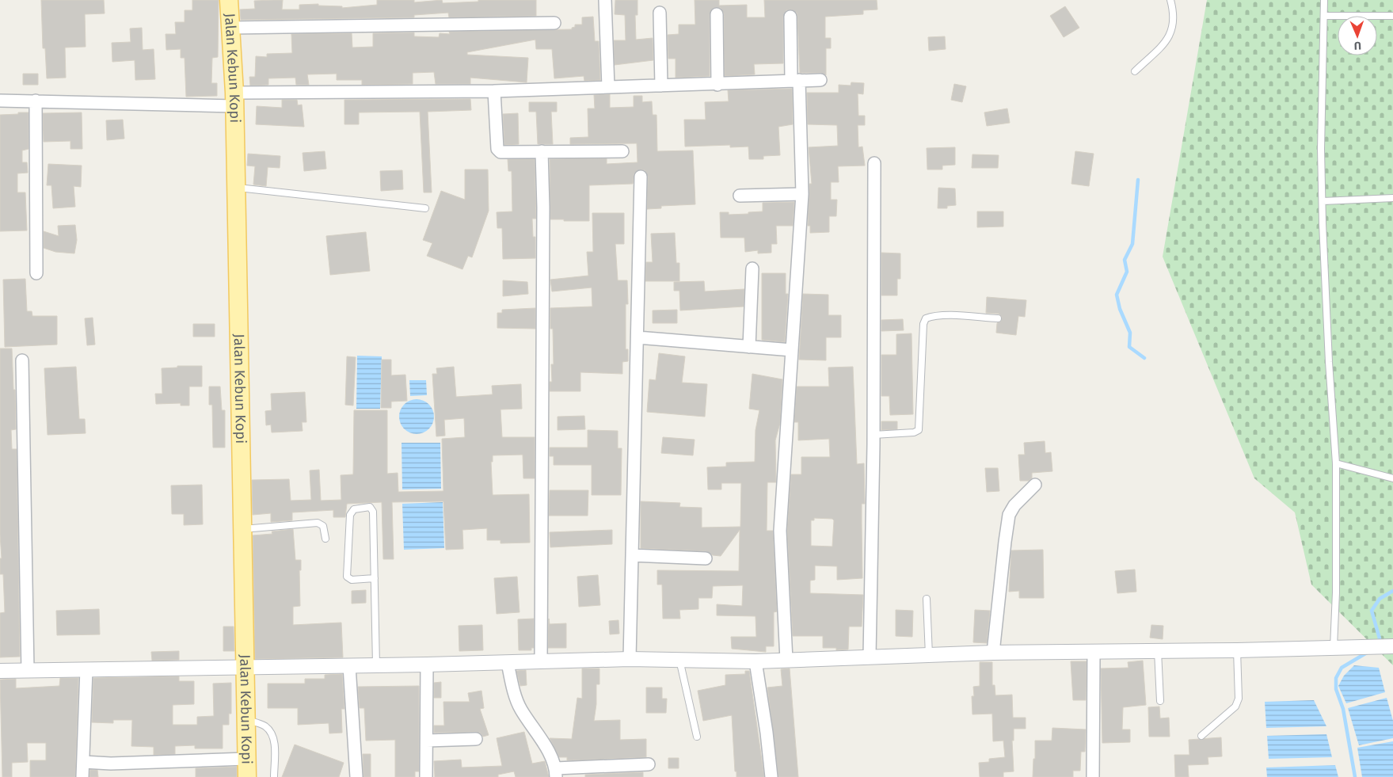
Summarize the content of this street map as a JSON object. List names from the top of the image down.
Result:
{
  "streets": {
    "main road": ["Jalan Kebun Kopi"]
  },
  "north": "bottom"
}
